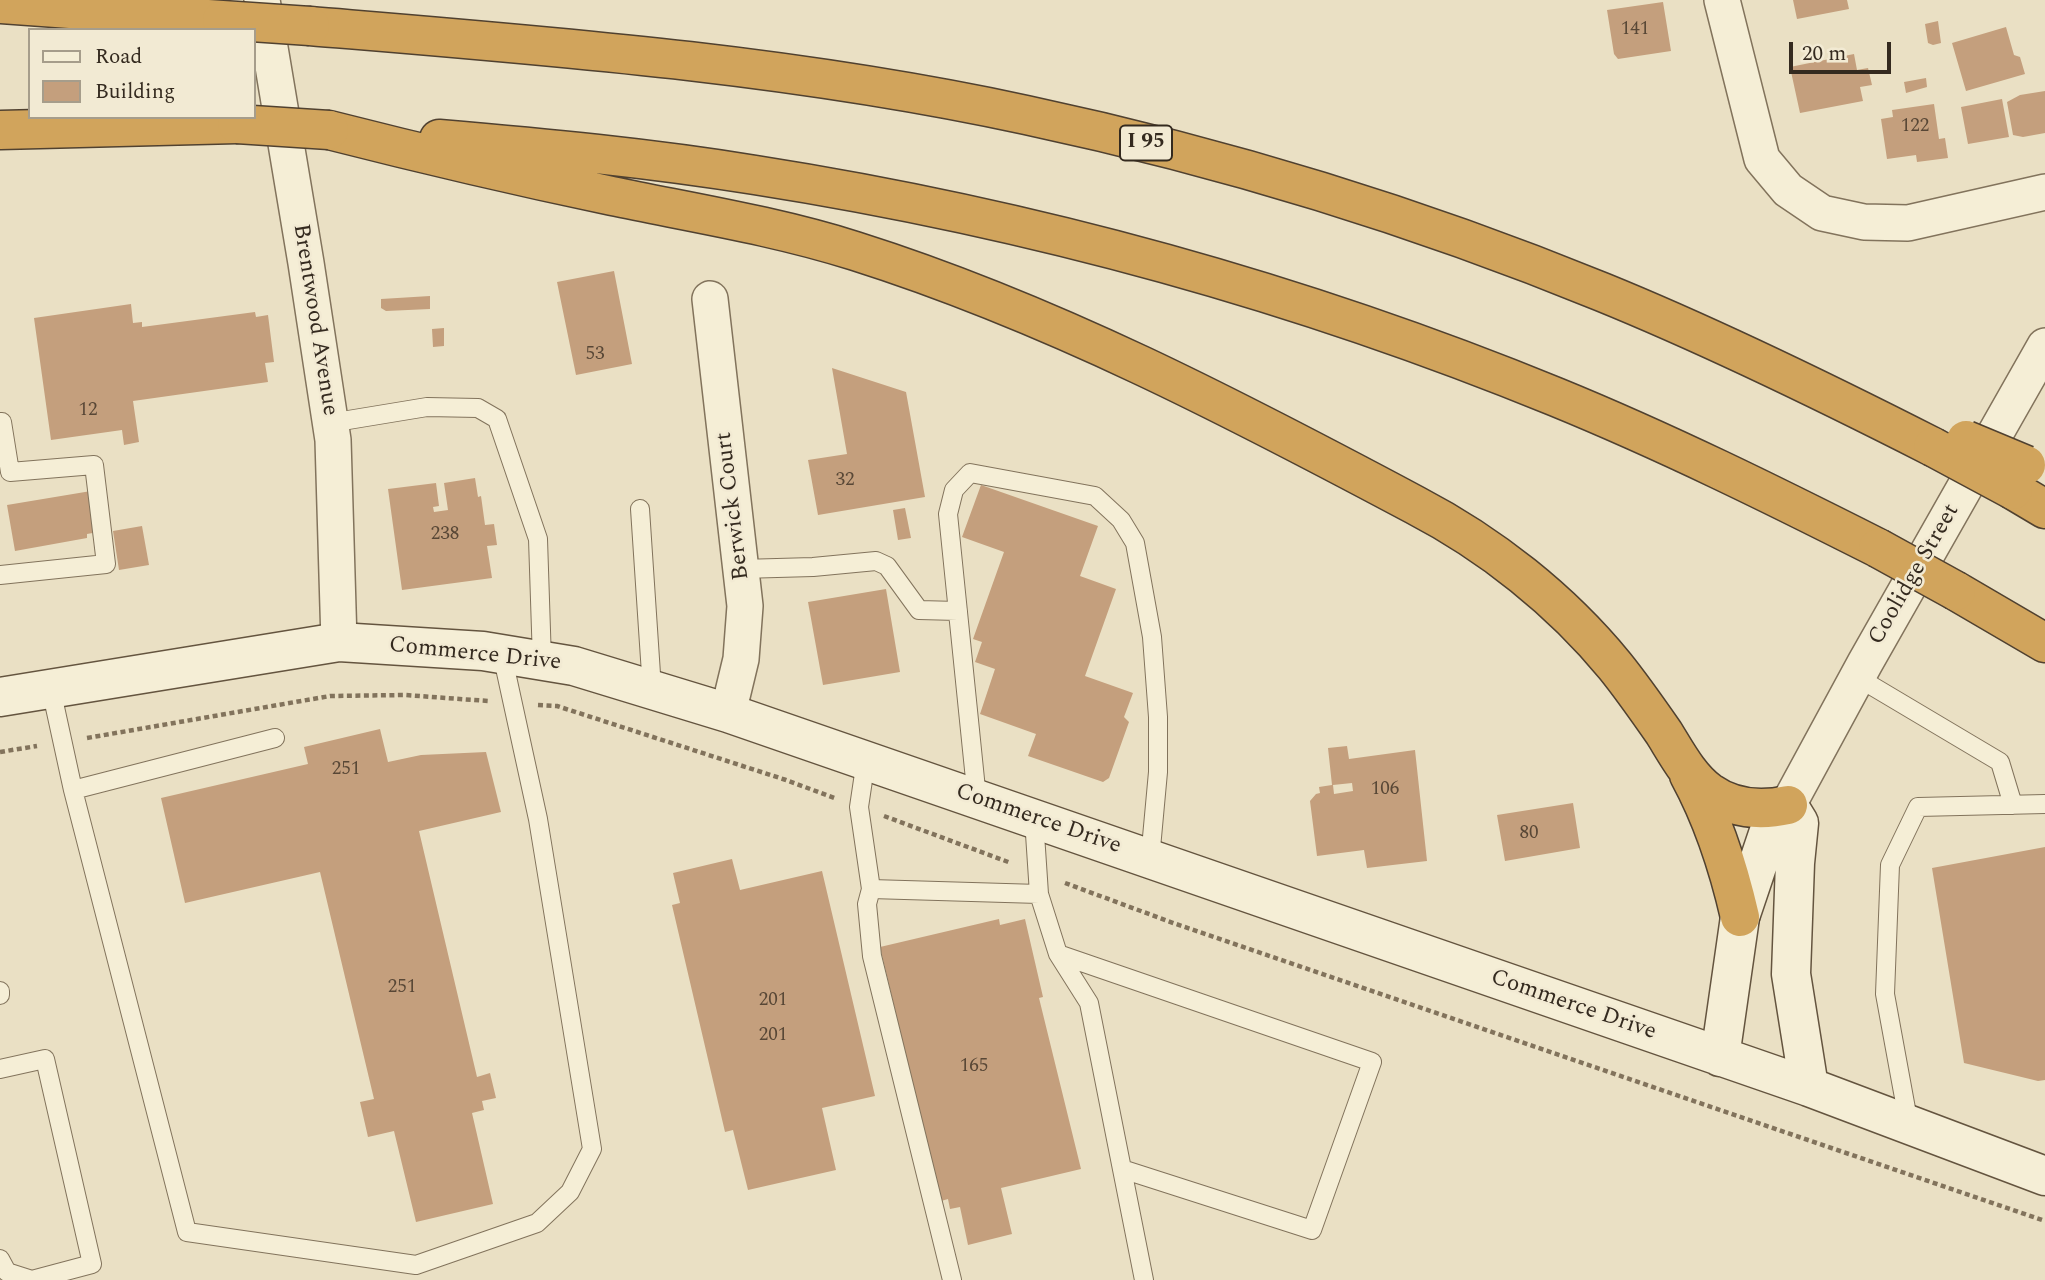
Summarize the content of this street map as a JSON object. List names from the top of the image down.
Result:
{
  "streets": {
    "highway": ["I 95"],
    "main road": ["Coolidge Street", "Commerce Drive"],
    "street": ["Brentwood Avenue", "Berwick Court"]
  },
  "crossings": [
    ["Brentwood Avenue", "Commerce Drive"],
    ["Berwick Court", "Commerce Drive"],
    ["Coolidge Street", "Commerce Drive"]
  ],
  "house_numbers": [
    "141",
    "122",
    "53",
    "12",
    "32",
    "238",
    "251",
    "106",
    "80",
    "251",
    "201",
    "201",
    "165"
  ],
  "legend": ["Road", "Building"],
  "scale_bar": "20 m"
}
